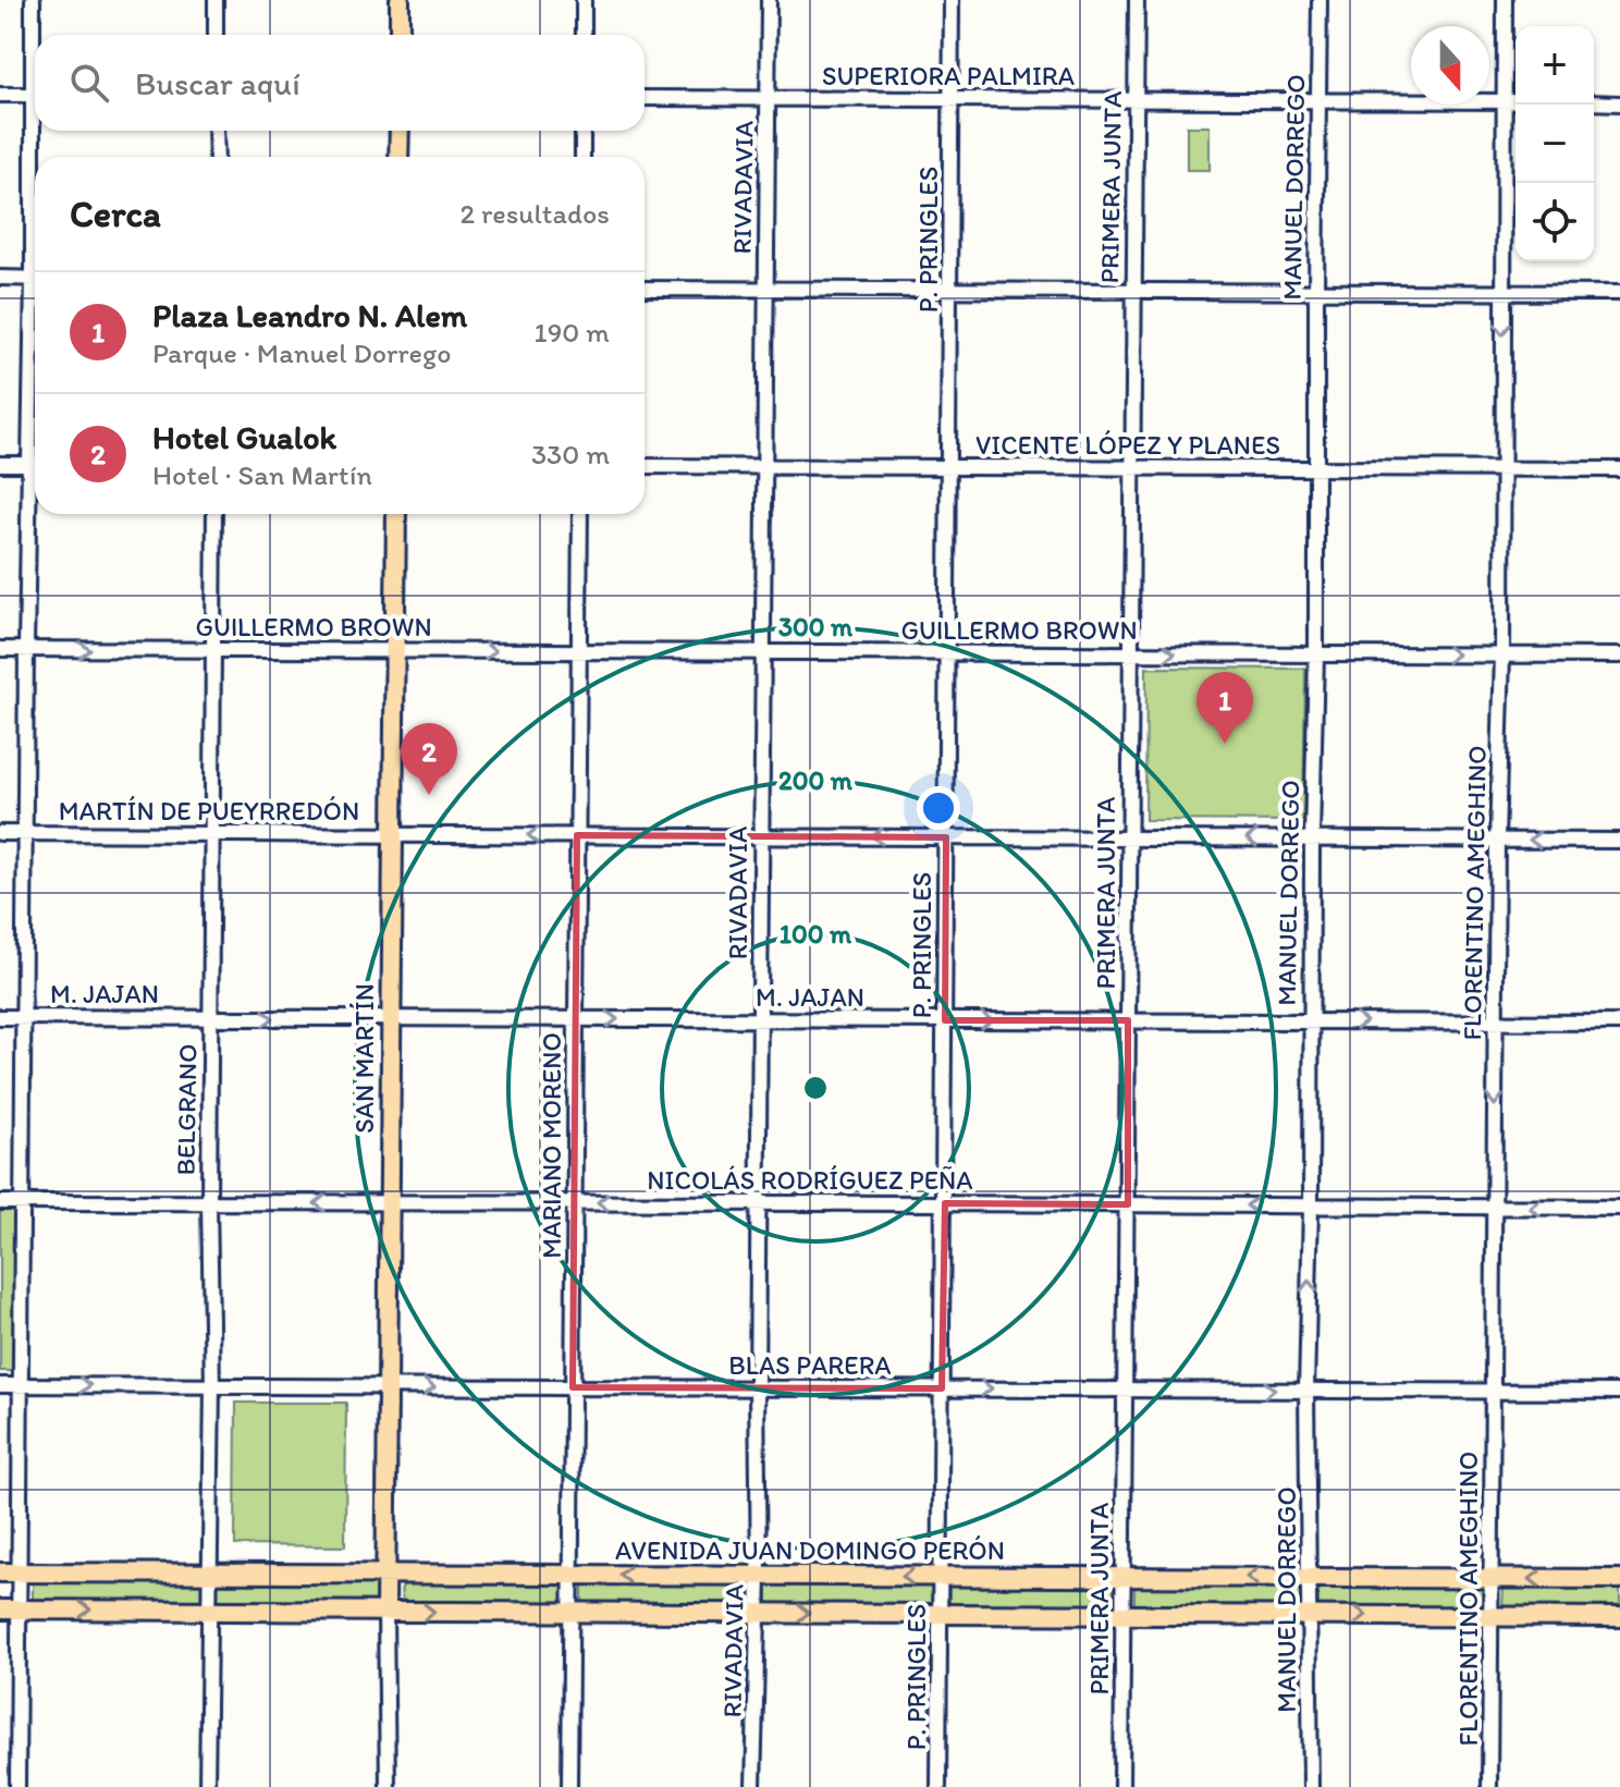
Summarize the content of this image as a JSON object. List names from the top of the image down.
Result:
{
  "streets": {
    "main road": ["SAN MARTÍN", "AVENIDA JUAN DOMINGO PERÓN"],
    "street": [
      "SUPERIORA PALMIRA",
      "RIVADAVIA",
      "PRIMERA JUNTA",
      "MANUEL DORREGO",
      "P. PRINGLES",
      "VICENTE LÓPEZ Y PLANES",
      "GUILLERMO BROWN",
      "MARTÍN DE PUEYRREDÓN",
      "FLORENTINO AMEGHINO",
      "M. JAJAN",
      "BELGRANO",
      "MARIANO MORENO",
      "NICOLÁS RODRÍGUEZ PEÑA",
      "BLAS PARERA"
    ]
  },
  "crossings": [
    ["SUPERIORA PALMIRA", "RIVADAVIA"],
    ["SUPERIORA PALMIRA", "PRIMERA JUNTA"],
    ["SUPERIORA PALMIRA", "MANUEL DORREGO"],
    ["SUPERIORA PALMIRA", "P. PRINGLES"],
    ["SUPERIORA PALMIRA", "FLORENTINO AMEGHINO"],
    ["RIVADAVIA", "VICENTE LÓPEZ Y PLANES"],
    ["RIVADAVIA", "GUILLERMO BROWN"],
    ["RIVADAVIA", "MARTÍN DE PUEYRREDÓN"],
    ["RIVADAVIA", "M. JAJAN"],
    ["RIVADAVIA", "NICOLÁS RODRÍGUEZ PEÑA"],
    ["RIVADAVIA", "BLAS PARERA"],
    ["RIVADAVIA", "AVENIDA JUAN DOMINGO PERÓN"],
    ["PRIMERA JUNTA", "VICENTE LÓPEZ Y PLANES"],
    ["PRIMERA JUNTA", "GUILLERMO BROWN"],
    ["PRIMERA JUNTA", "MARTÍN DE PUEYRREDÓN"],
    ["PRIMERA JUNTA", "M. JAJAN"],
    ["PRIMERA JUNTA", "NICOLÁS RODRÍGUEZ PEÑA"],
    ["PRIMERA JUNTA", "BLAS PARERA"],
    ["PRIMERA JUNTA", "AVENIDA JUAN DOMINGO PERÓN"],
    ["MANUEL DORREGO", "VICENTE LÓPEZ Y PLANES"],
    ["MANUEL DORREGO", "GUILLERMO BROWN"],
    ["MANUEL DORREGO", "MARTÍN DE PUEYRREDÓN"],
    ["MANUEL DORREGO", "M. JAJAN"],
    ["MANUEL DORREGO", "NICOLÁS RODRÍGUEZ PEÑA"],
    ["MANUEL DORREGO", "BLAS PARERA"],
    ["MANUEL DORREGO", "AVENIDA JUAN DOMINGO PERÓN"],
    ["P. PRINGLES", "VICENTE LÓPEZ Y PLANES"],
    ["P. PRINGLES", "GUILLERMO BROWN"],
    ["P. PRINGLES", "MARTÍN DE PUEYRREDÓN"],
    ["P. PRINGLES", "M. JAJAN"],
    ["P. PRINGLES", "NICOLÁS RODRÍGUEZ PEÑA"],
    ["P. PRINGLES", "BLAS PARERA"],
    ["P. PRINGLES", "AVENIDA JUAN DOMINGO PERÓN"],
    ["VICENTE LÓPEZ Y PLANES", "FLORENTINO AMEGHINO"],
    ["GUILLERMO BROWN", "FLORENTINO AMEGHINO"],
    ["GUILLERMO BROWN", "SAN MARTÍN"],
    ["GUILLERMO BROWN", "BELGRANO"],
    ["GUILLERMO BROWN", "MARIANO MORENO"],
    ["MARTÍN DE PUEYRREDÓN", "FLORENTINO AMEGHINO"],
    ["MARTÍN DE PUEYRREDÓN", "SAN MARTÍN"],
    ["MARTÍN DE PUEYRREDÓN", "BELGRANO"],
    ["MARTÍN DE PUEYRREDÓN", "MARIANO MORENO"],
    ["FLORENTINO AMEGHINO", "M. JAJAN"],
    ["FLORENTINO AMEGHINO", "NICOLÁS RODRÍGUEZ PEÑA"],
    ["FLORENTINO AMEGHINO", "BLAS PARERA"],
    ["FLORENTINO AMEGHINO", "AVENIDA JUAN DOMINGO PERÓN"],
    ["M. JAJAN", "SAN MARTÍN"],
    ["M. JAJAN", "BELGRANO"],
    ["M. JAJAN", "MARIANO MORENO"],
    ["SAN MARTÍN", "NICOLÁS RODRÍGUEZ PEÑA"],
    ["SAN MARTÍN", "BLAS PARERA"],
    ["SAN MARTÍN", "AVENIDA JUAN DOMINGO PERÓN"],
    ["BELGRANO", "NICOLÁS RODRÍGUEZ PEÑA"],
    ["BELGRANO", "BLAS PARERA"],
    ["BELGRANO", "AVENIDA JUAN DOMINGO PERÓN"],
    ["MARIANO MORENO", "NICOLÁS RODRÍGUEZ PEÑA"],
    ["MARIANO MORENO", "BLAS PARERA"],
    ["MARIANO MORENO", "AVENIDA JUAN DOMINGO PERÓN"]
  ],
  "one_way": [
    "GUILLERMO BROWN",
    "MARTÍN DE PUEYRREDÓN",
    "M. JAJAN",
    "NICOLÁS RODRÍGUEZ PEÑA",
    "BLAS PARERA"
  ],
  "north": "bottom",
  "page": {
    "map_buttons": ["+", "−"],
    "search": "Buscar aquí",
    "heading": ["Cerca", "2 resultados"],
    "list": [
      {
        "mark": "1",
        "name": "Plaza Leandro N. Alem",
        "note": "Parque · Manuel Dorrego",
        "value": "190 m"
      },
      {
        "mark": "2",
        "name": "Hotel Gualok",
        "note": "Hotel · San Martín",
        "value": "330 m"
      }
    ],
    "pins": ["1", "2"]
  },
  "rings": ["300 m", "200 m", "100 m"]
}
